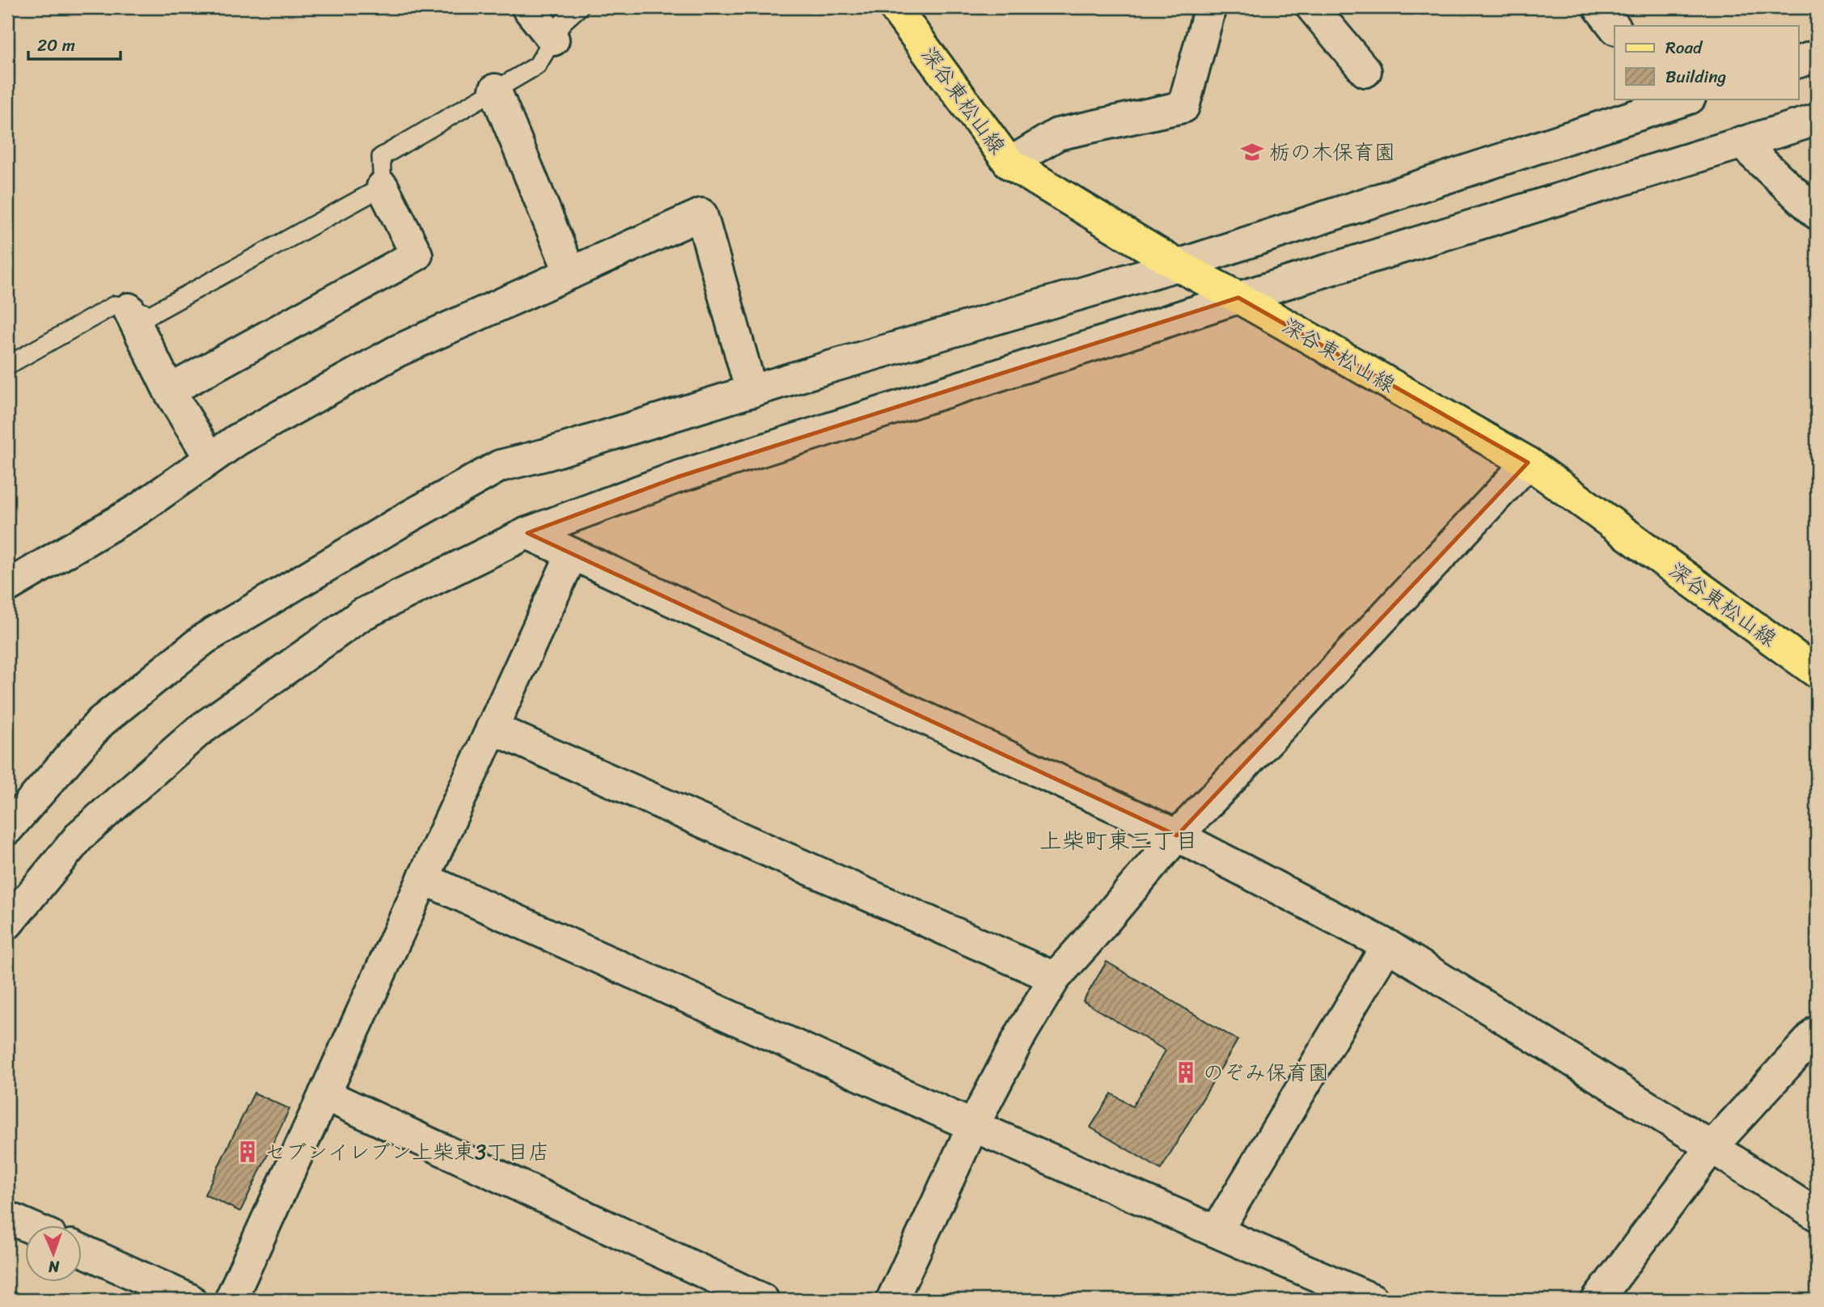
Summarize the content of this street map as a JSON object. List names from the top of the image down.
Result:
{
  "streets": {
    "main road": ["深谷東松山線"]
  },
  "districts": ["上柴町東三丁目"],
  "places": {
    "school or university": ["栃の木保育園"],
    "building": ["のぞみ保育園", "セブンイレブン上柴東3丁目店"]
  },
  "legend": ["Road", "Building"],
  "scale_bar": "20 m",
  "north": "bottom"
}
